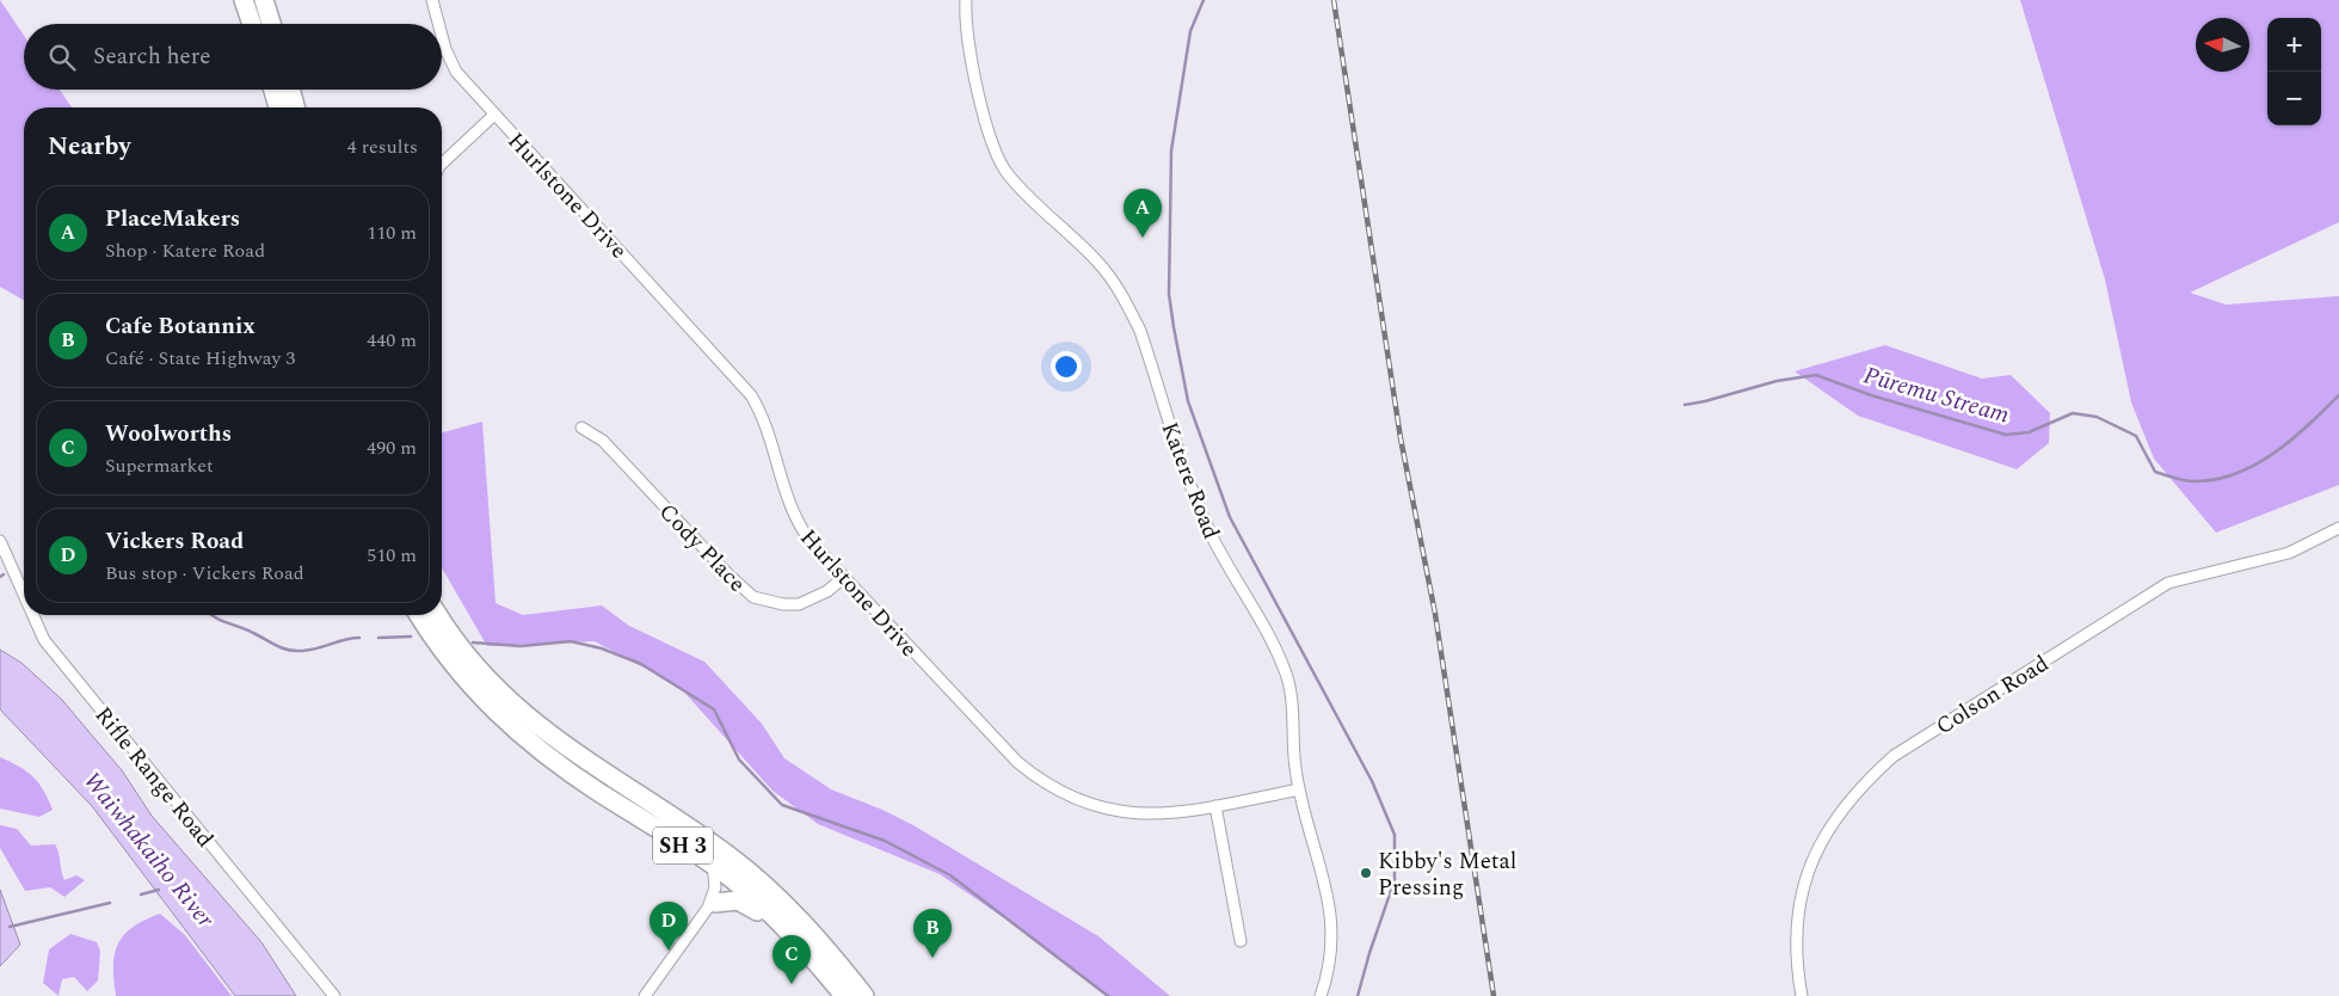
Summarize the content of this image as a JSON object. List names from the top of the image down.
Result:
{
  "streets": {
    "highway": ["SH 3"],
    "street": [
      "Hurlstone Drive",
      "Katere Road",
      "Cody Place",
      "Colson Road",
      "Rifle Range Road"
    ]
  },
  "crossings": [
    ["Hurlstone Drive", "Katere Road"],
    ["Hurlstone Drive", "Cody Place"]
  ],
  "water": ["Pūremu Stream", "Waiwhakaiho River"],
  "places": ["Kibby's Metal Pressing"],
  "north": "left",
  "page": {
    "map_buttons": ["+", "−"],
    "search": "Search here",
    "heading": ["Nearby", "4 results"],
    "list": [
      {
        "mark": "A",
        "name": "PlaceMakers",
        "note": "Shop · Katere Road",
        "value": "110 m"
      },
      {
        "mark": "B",
        "name": "Cafe Botannix",
        "note": "Café · State Highway 3",
        "value": "440 m"
      },
      {
        "mark": "C",
        "name": "Woolworths",
        "note": "Supermarket",
        "value": "490 m"
      },
      {
        "mark": "D",
        "name": "Vickers Road",
        "note": "Bus stop · Vickers Road",
        "value": "510 m"
      }
    ],
    "pins": [
      "A",
      "D",
      "B",
      "C"
    ]
  }
}
